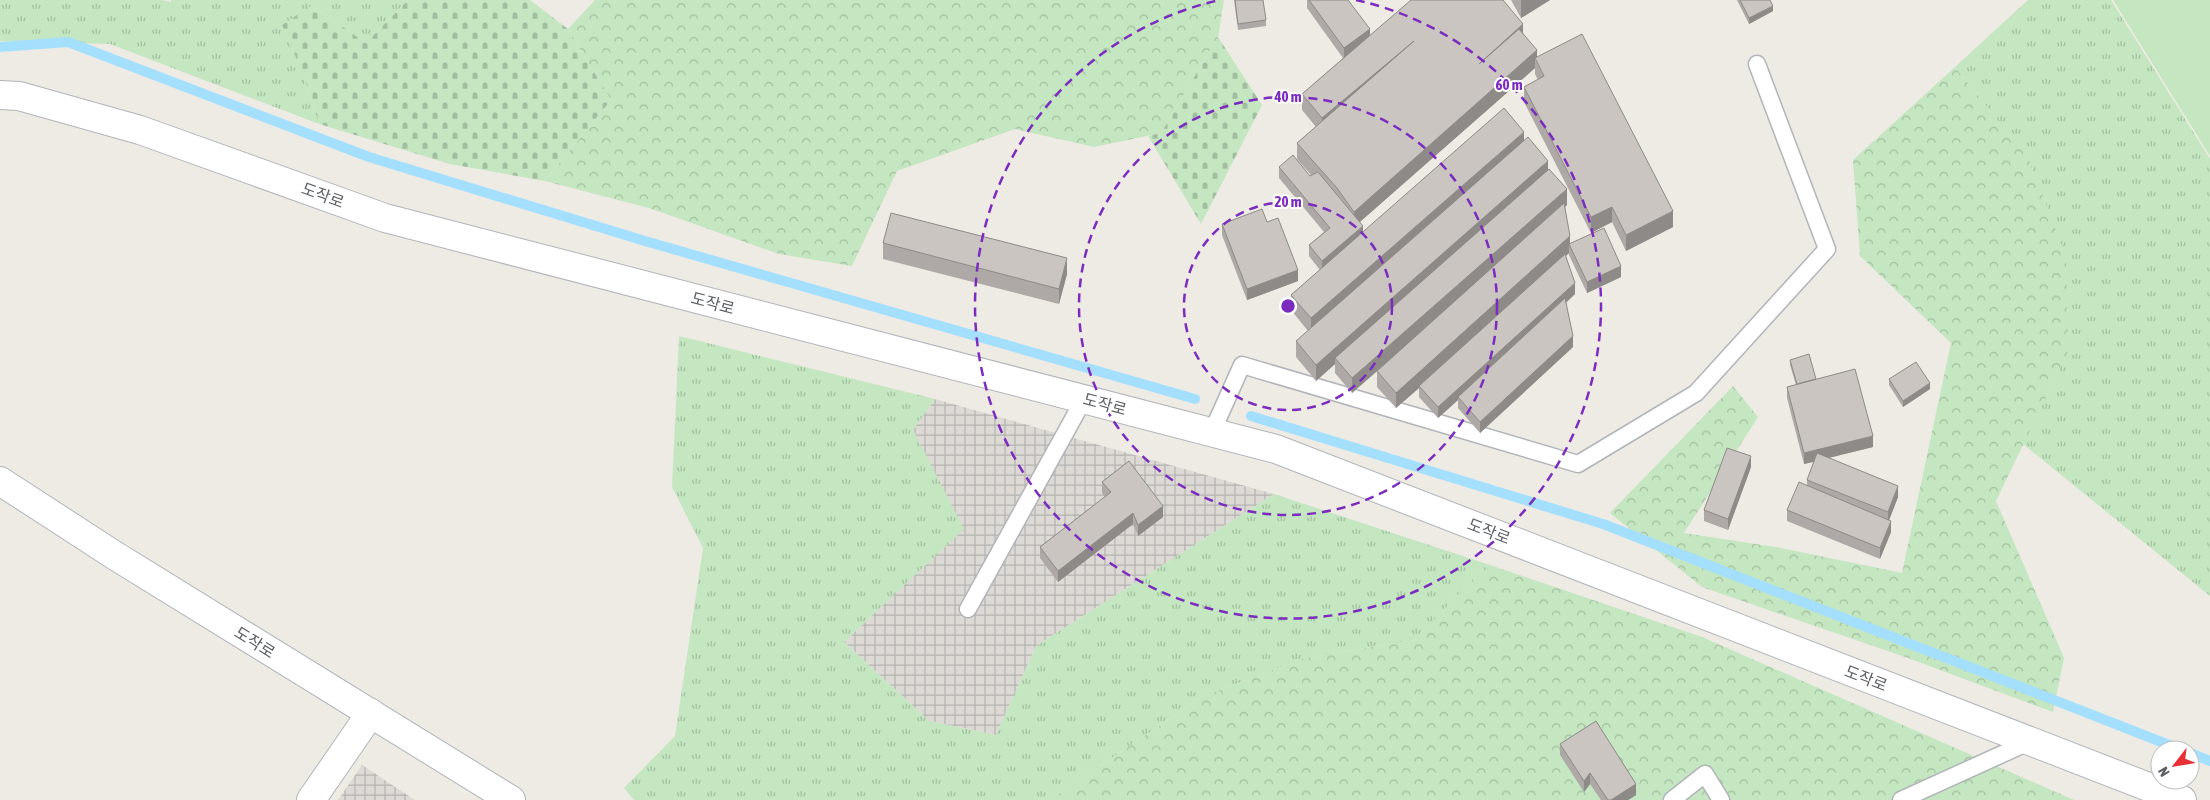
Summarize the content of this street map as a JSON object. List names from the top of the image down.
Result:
{
  "streets": {
    "street": ["도작로"]
  },
  "north": "bottom left",
  "rings": ["60 m", "40 m", "20 m"]
}
